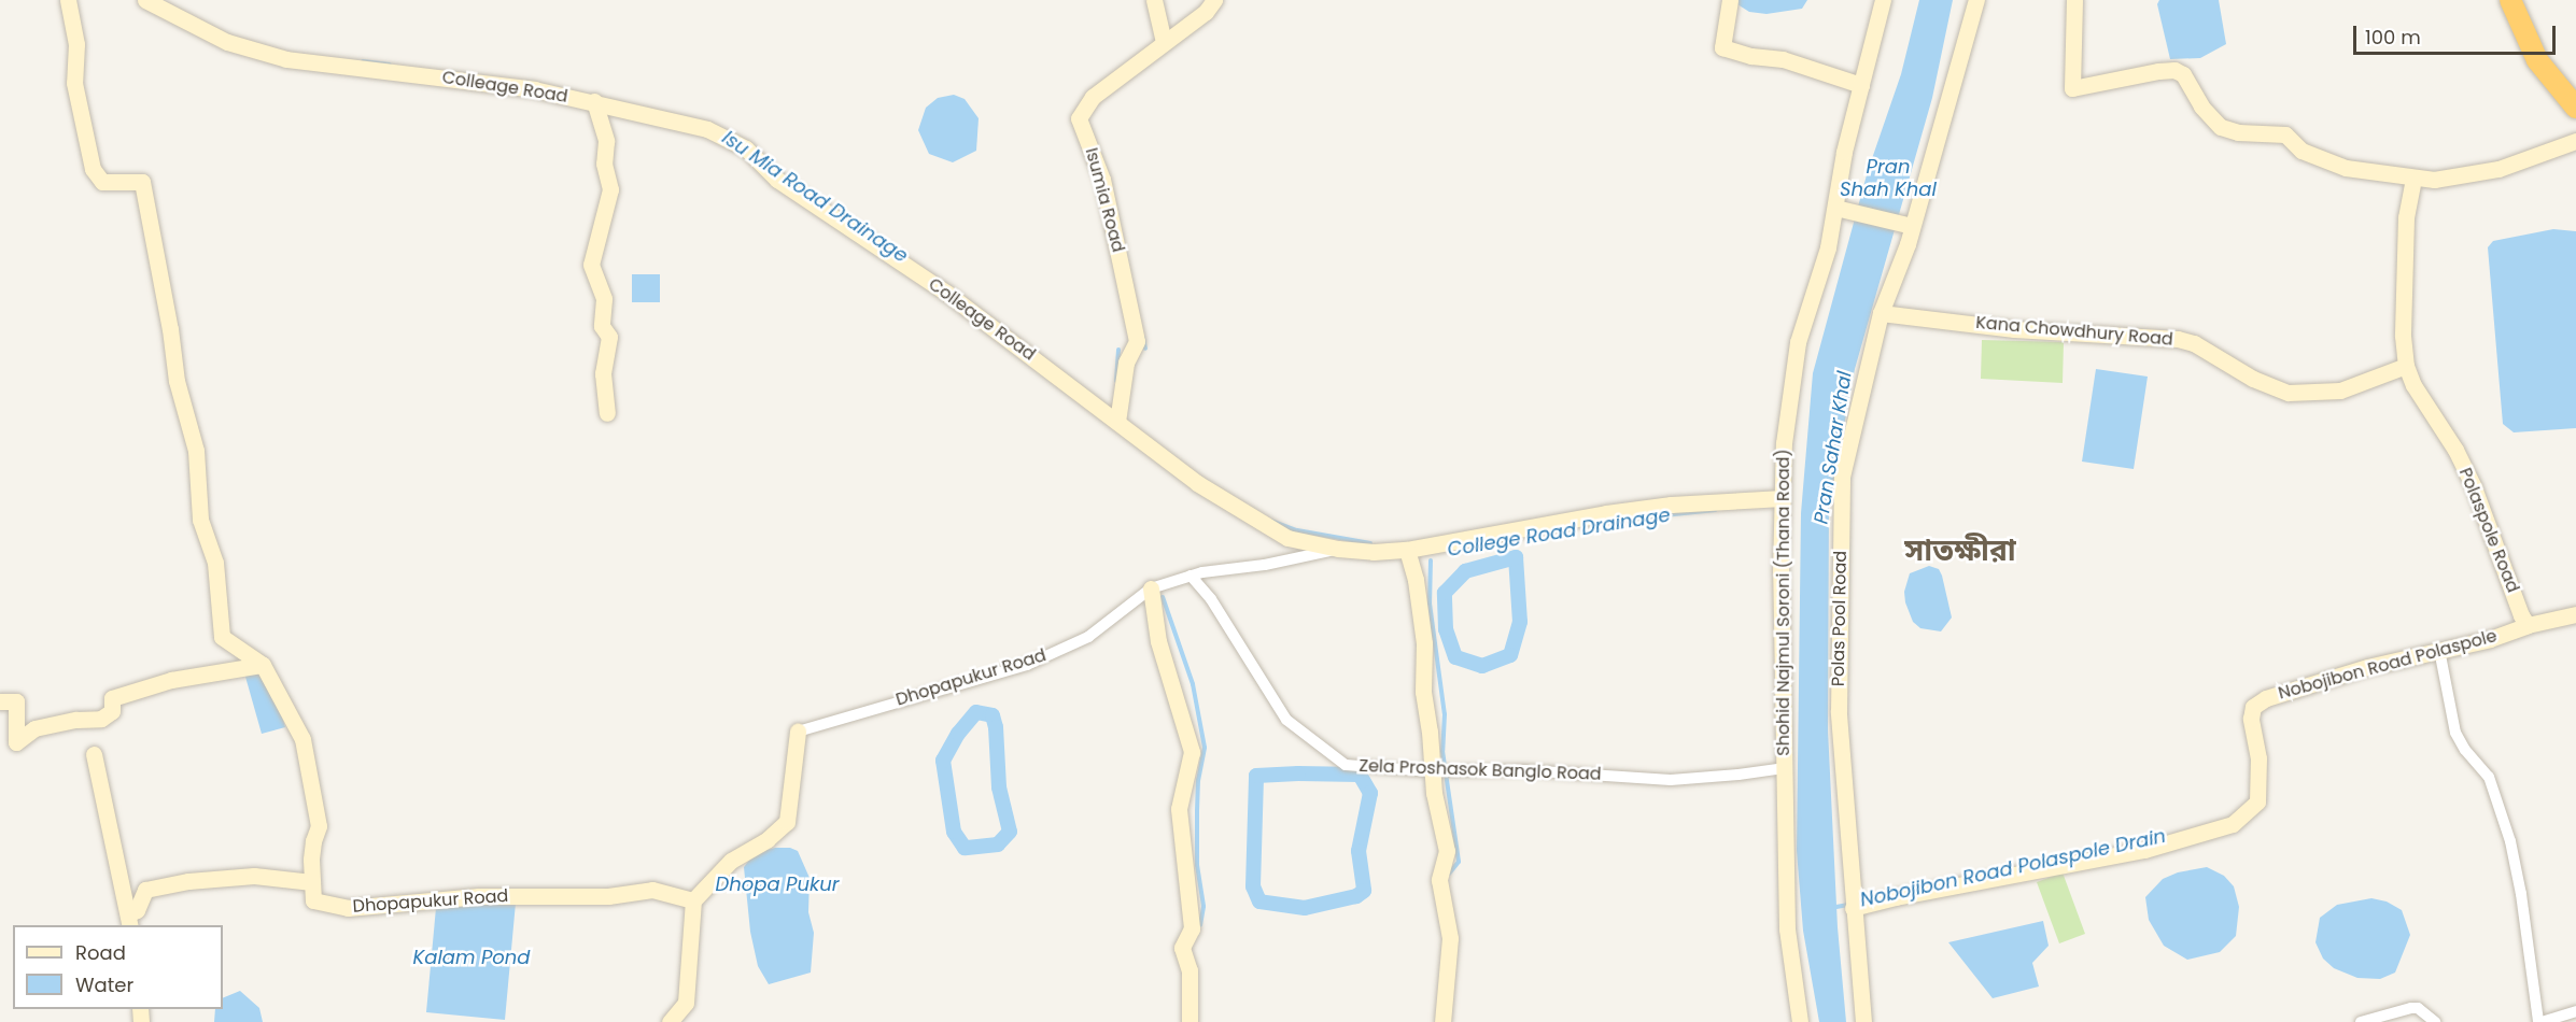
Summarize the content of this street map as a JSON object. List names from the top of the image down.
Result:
{
  "streets": {
    "street": [
      "Colleage Road",
      "Isumia Road",
      "Kana Chowdhury Road",
      "Polaspole Road",
      "Shohid Najmul Soroni (Thana Road)",
      "Polas Pool Road",
      "Nobojibon Road Polaspole",
      "Dhopapukur Road",
      "Zela Proshasok Banglo Road"
    ]
  },
  "crossings": [
    ["Colleage Road", "Isumia Road"],
    ["Colleage Road", "Shohid Najmul Soroni (Thana Road)"],
    ["Colleage Road", "Dhopapukur Road"],
    ["Kana Chowdhury Road", "Polaspole Road"],
    ["Kana Chowdhury Road", "Polas Pool Road"],
    ["Polaspole Road", "Nobojibon Road Polaspole"],
    ["Shohid Najmul Soroni (Thana Road)", "Zela Proshasok Banglo Road"],
    ["Polas Pool Road", "Nobojibon Road Polaspole"],
    ["Dhopapukur Road", "Zela Proshasok Banglo Road"]
  ],
  "districts": ["সাতক্ষীরা"],
  "water": [
    "Pran Shah Khal",
    "Isu Mia Road Drainage",
    "Pran Sahar Khal",
    "College Road Drainage",
    "Nobojibon Road Polaspole Drain",
    "Dhopa Pukur",
    "Kalam Pond"
  ],
  "legend": ["Road", "Water"],
  "scale_bar": "100 m"
}
